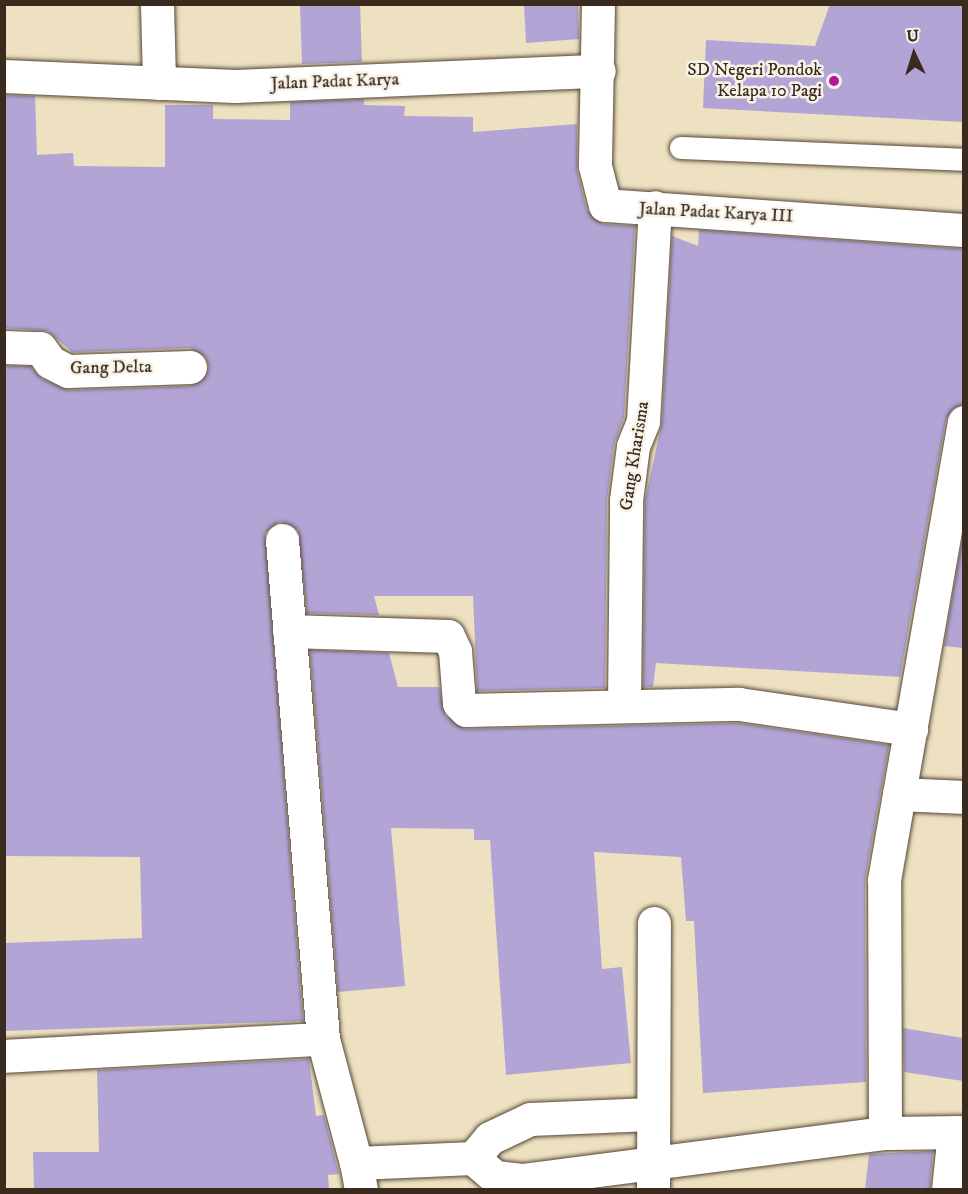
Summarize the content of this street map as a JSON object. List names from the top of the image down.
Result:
{
  "streets": {
    "street": [
      "Jalan Padat Karya",
      "Jalan Padat Karya III",
      "Gang Delta",
      "Gang Kharisma"
    ]
  },
  "crossings": [
    ["Jalan Padat Karya", "Jalan Padat Karya III"],
    ["Jalan Padat Karya III", "Gang Kharisma"]
  ],
  "places": ["SD Negeri Pondok Kelapa 10 Pagi"],
  "north": "top"
}
